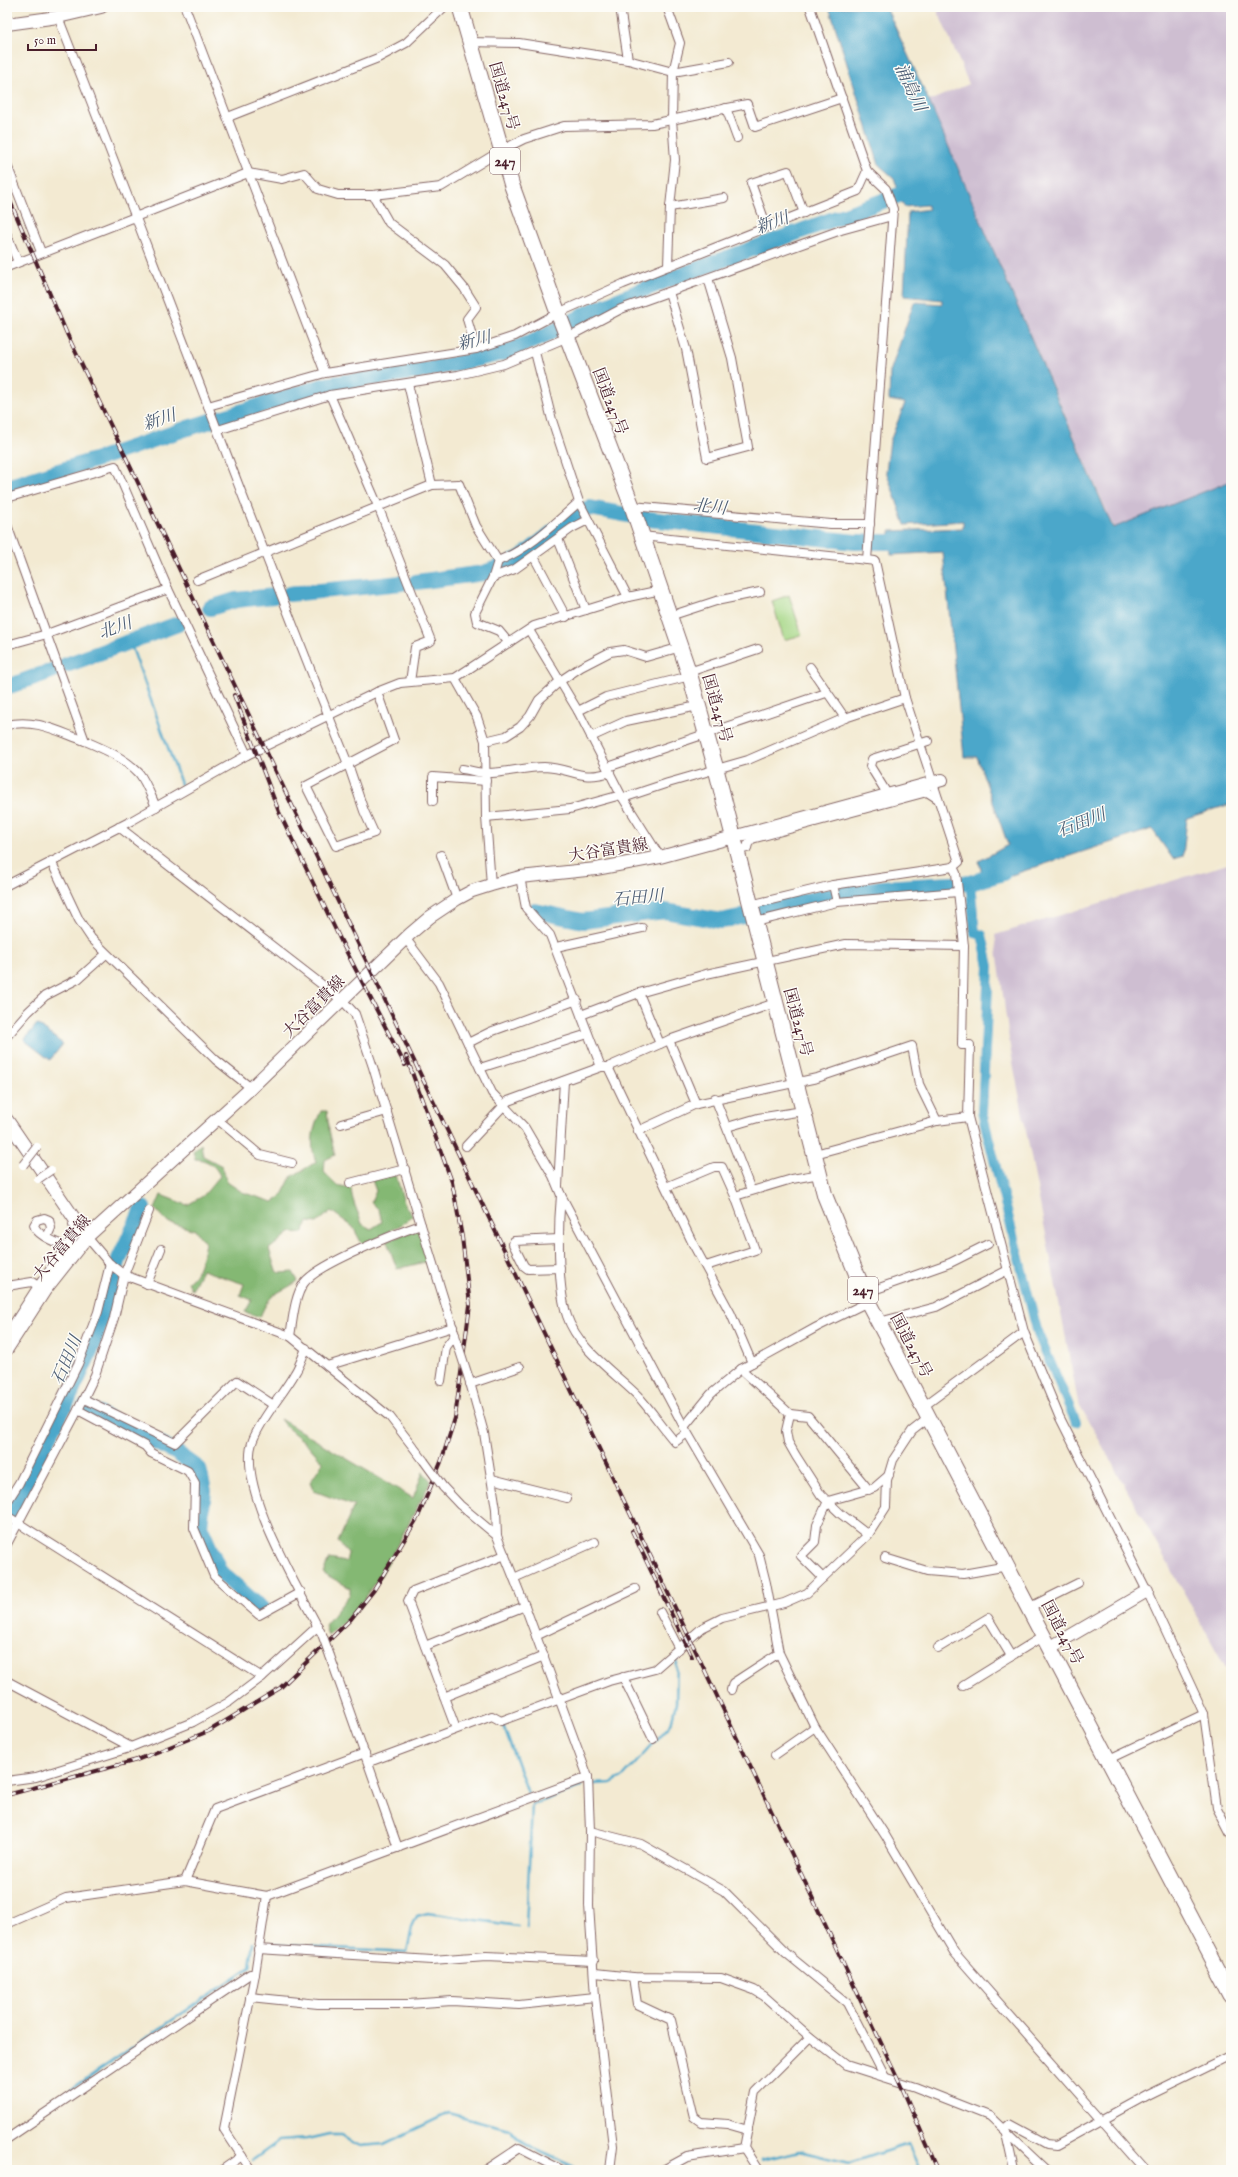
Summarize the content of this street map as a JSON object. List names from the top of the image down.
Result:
{
  "streets": {
    "highway": ["国道247号", "247"],
    "main road": ["大谷富貴線"]
  },
  "crossings": [
    ["国道247号", "大谷富貴線"]
  ],
  "water": [
    "浦島川",
    "新川",
    "北川",
    "石田川"
  ],
  "scale_bar": "50 m"
}
